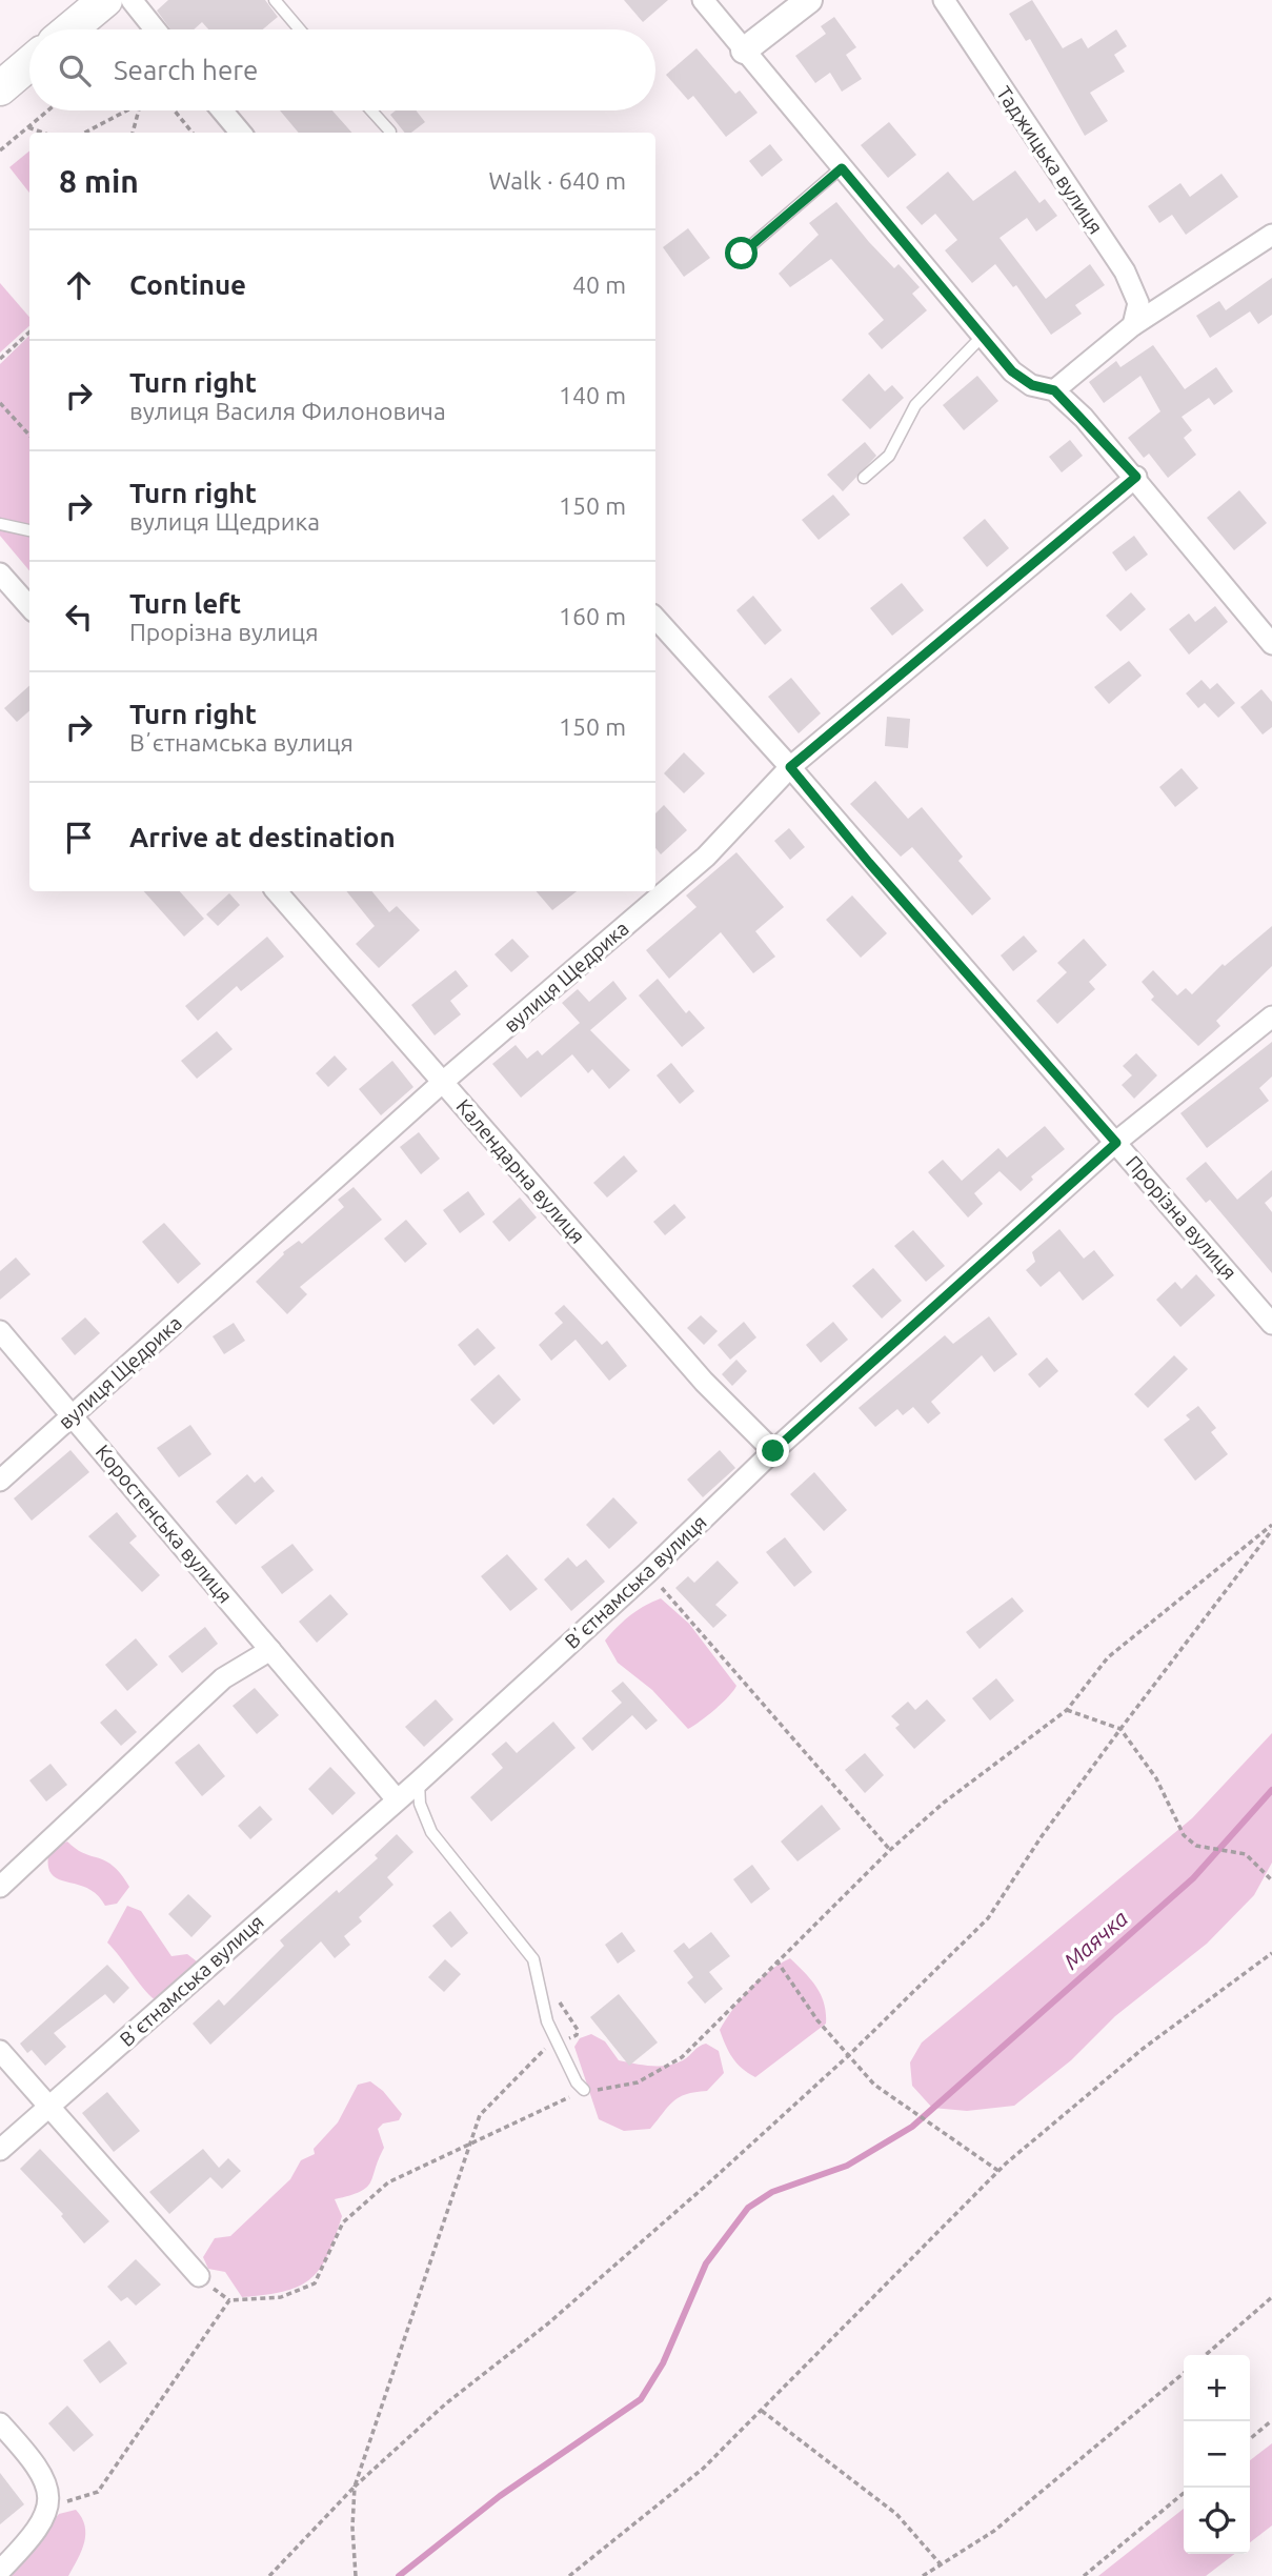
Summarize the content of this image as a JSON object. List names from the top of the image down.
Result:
{
  "streets": {
    "street": [
      "Таджицька вулиця",
      "вулиця Щедрика",
      "Календарна вулиця",
      "Прорізна вулиця",
      "Коростенська вулиця",
      "Вʼєтнамська вулиця"
    ]
  },
  "crossings": [
    ["вулиця Щедрика", "Календарна вулиця"],
    ["вулиця Щедрика", "Прорізна вулиця"],
    ["вулиця Щедрика", "Коростенська вулиця"],
    ["Календарна вулиця", "Вʼєтнамська вулиця"],
    ["Прорізна вулиця", "Вʼєтнамська вулиця"],
    ["Коростенська вулиця", "Вʼєтнамська вулиця"]
  ],
  "water": ["Маячка"],
  "page": {
    "search": "Search here",
    "heading": ["8 min", "Walk · 640 m"],
    "list": [
      ["Continue", "40 m"],
      ["Turn right", "вулиця Василя Филоновича", "140 m"],
      ["Turn right", "вулиця Щедрика", "150 m"],
      ["Turn left", "Прорізна вулиця", "160 m"],
      ["Turn right", "Вʼєтнамська вулиця", "150 m"],
      "Arrive at destination"
    ],
    "map_buttons": ["+", "−"]
  }
}
